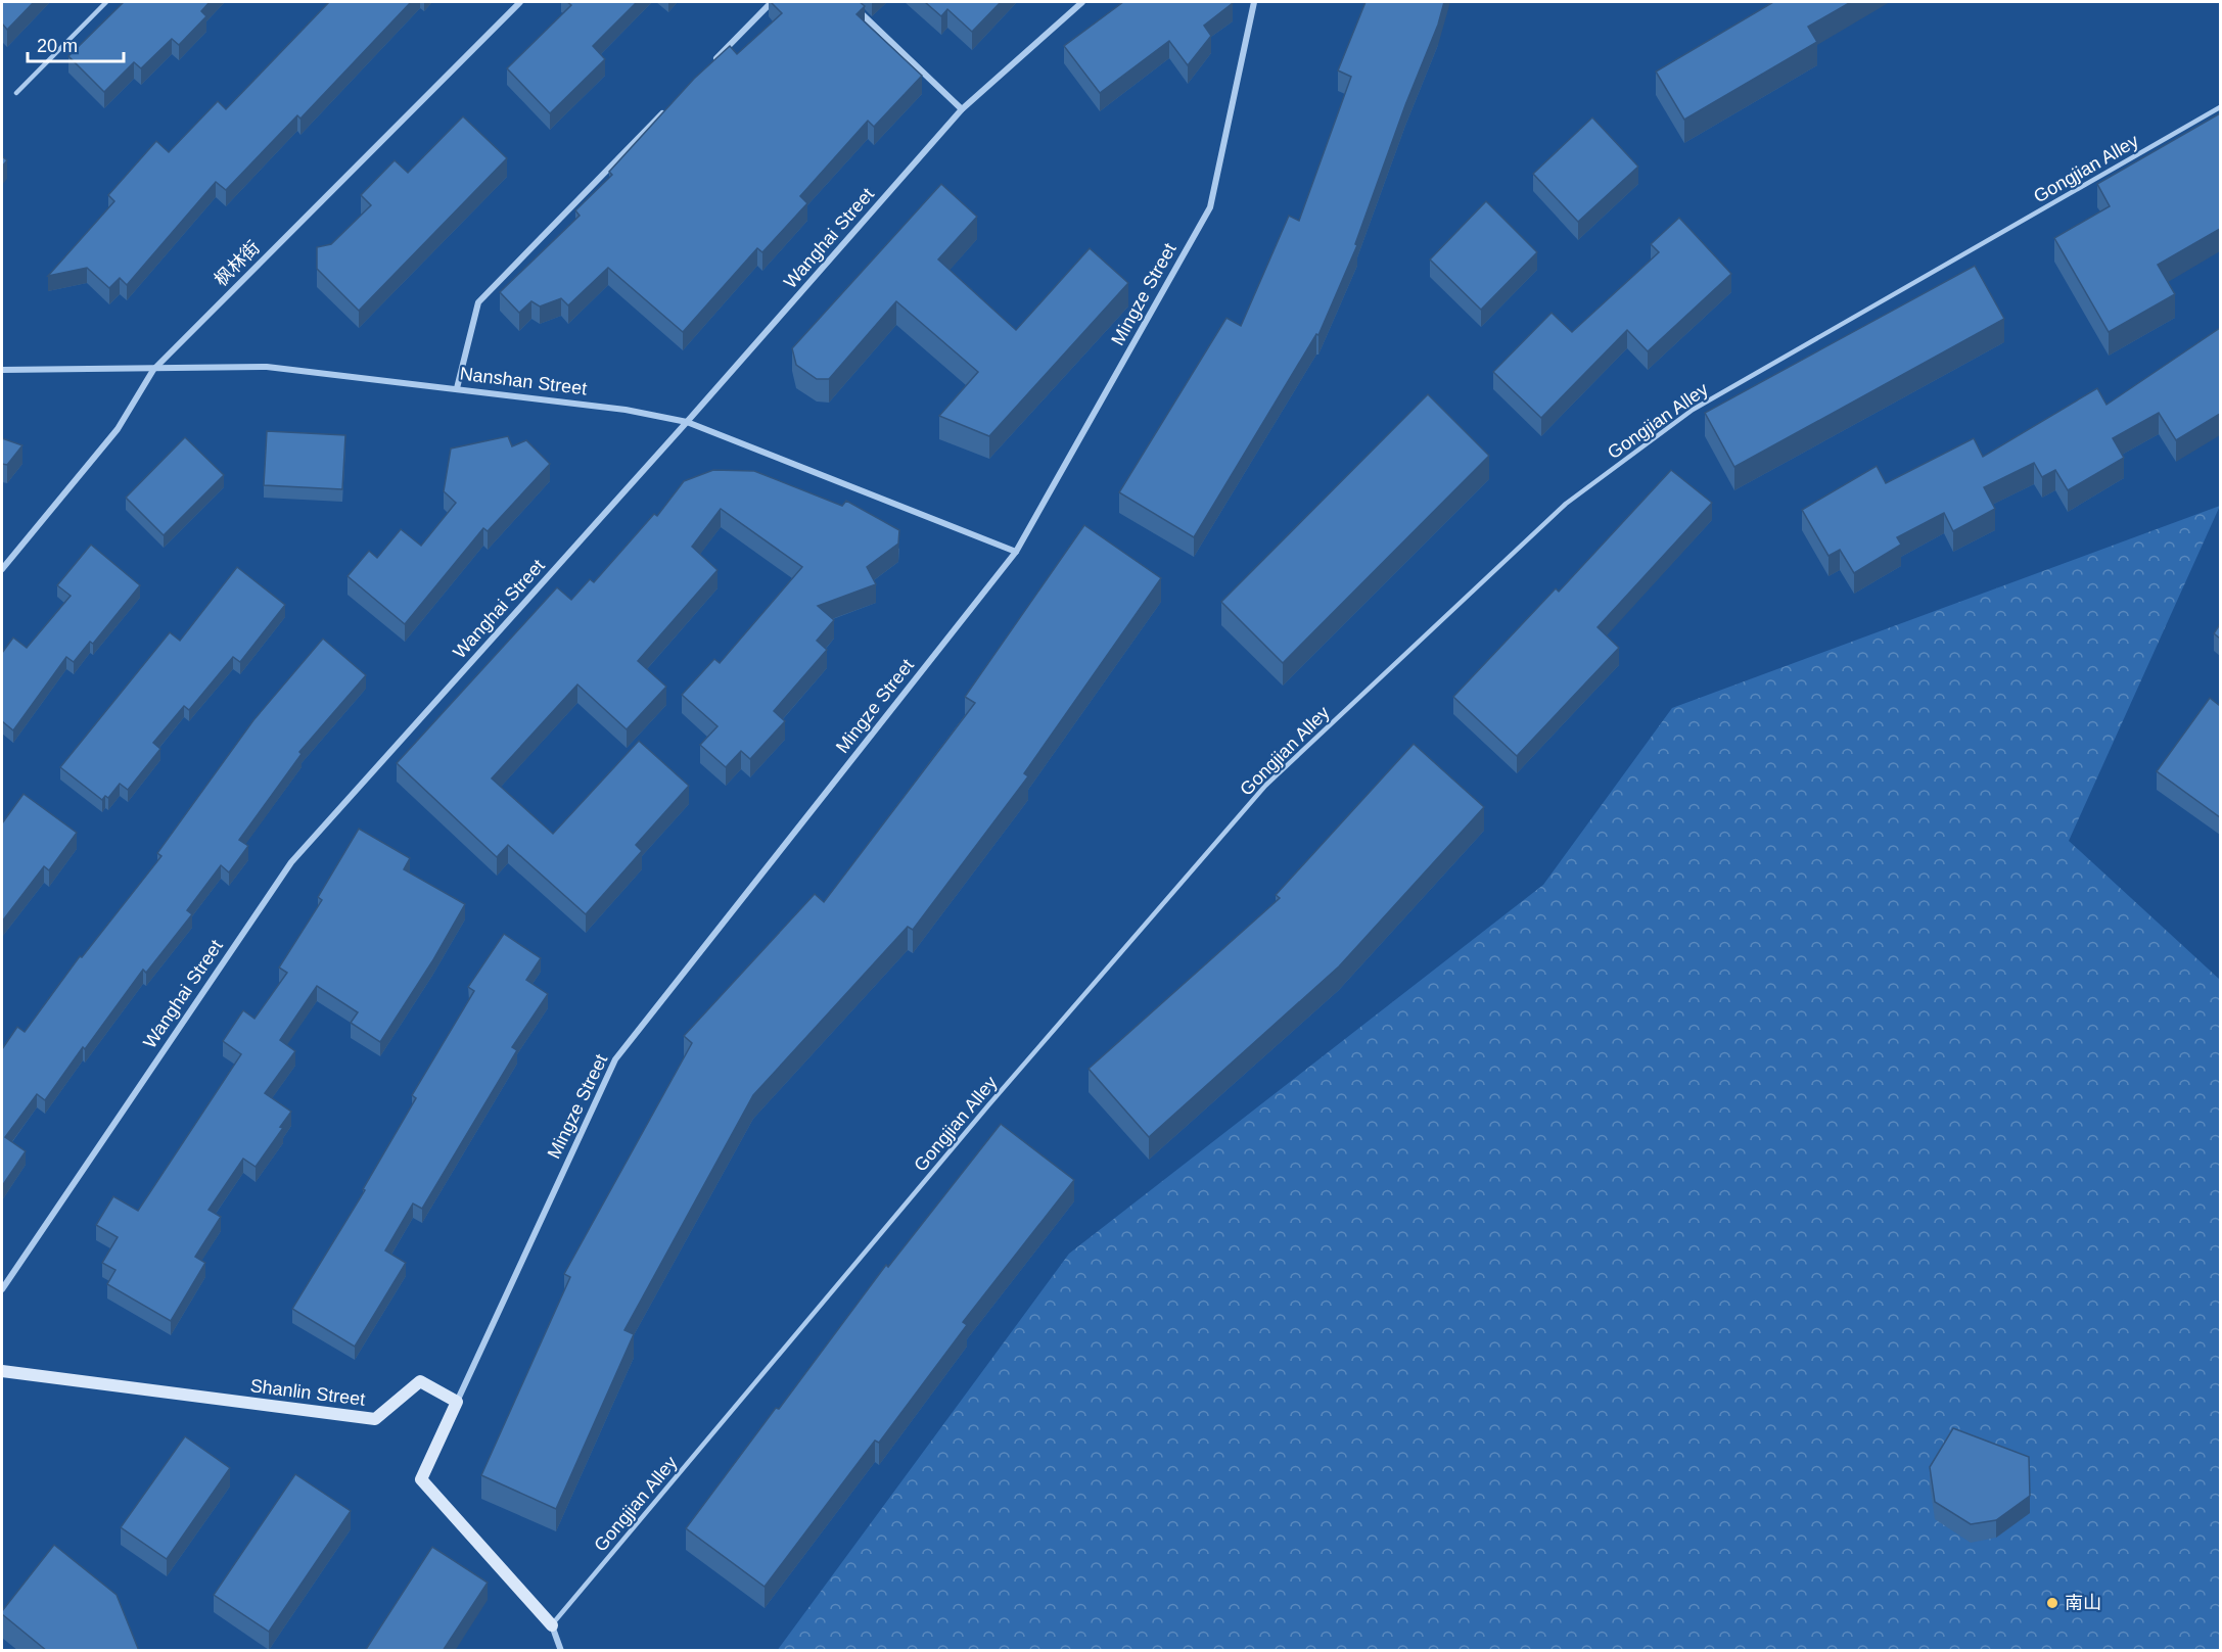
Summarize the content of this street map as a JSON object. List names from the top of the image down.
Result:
{
  "streets": {
    "street": [
      "Wanghai Street",
      "枫林街",
      "Mingze Street",
      "Nanshan Street",
      "Shanlin Street"
    ],
    "lane": ["Gongjian Alley"]
  },
  "crossings": [
    ["Wanghai Street", "Nanshan Street"],
    ["枫林街", "Nanshan Street"],
    ["Mingze Street", "Nanshan Street"],
    ["Mingze Street", "Shanlin Street"]
  ],
  "places": ["南山"],
  "scale_bar": "20 m"
}
